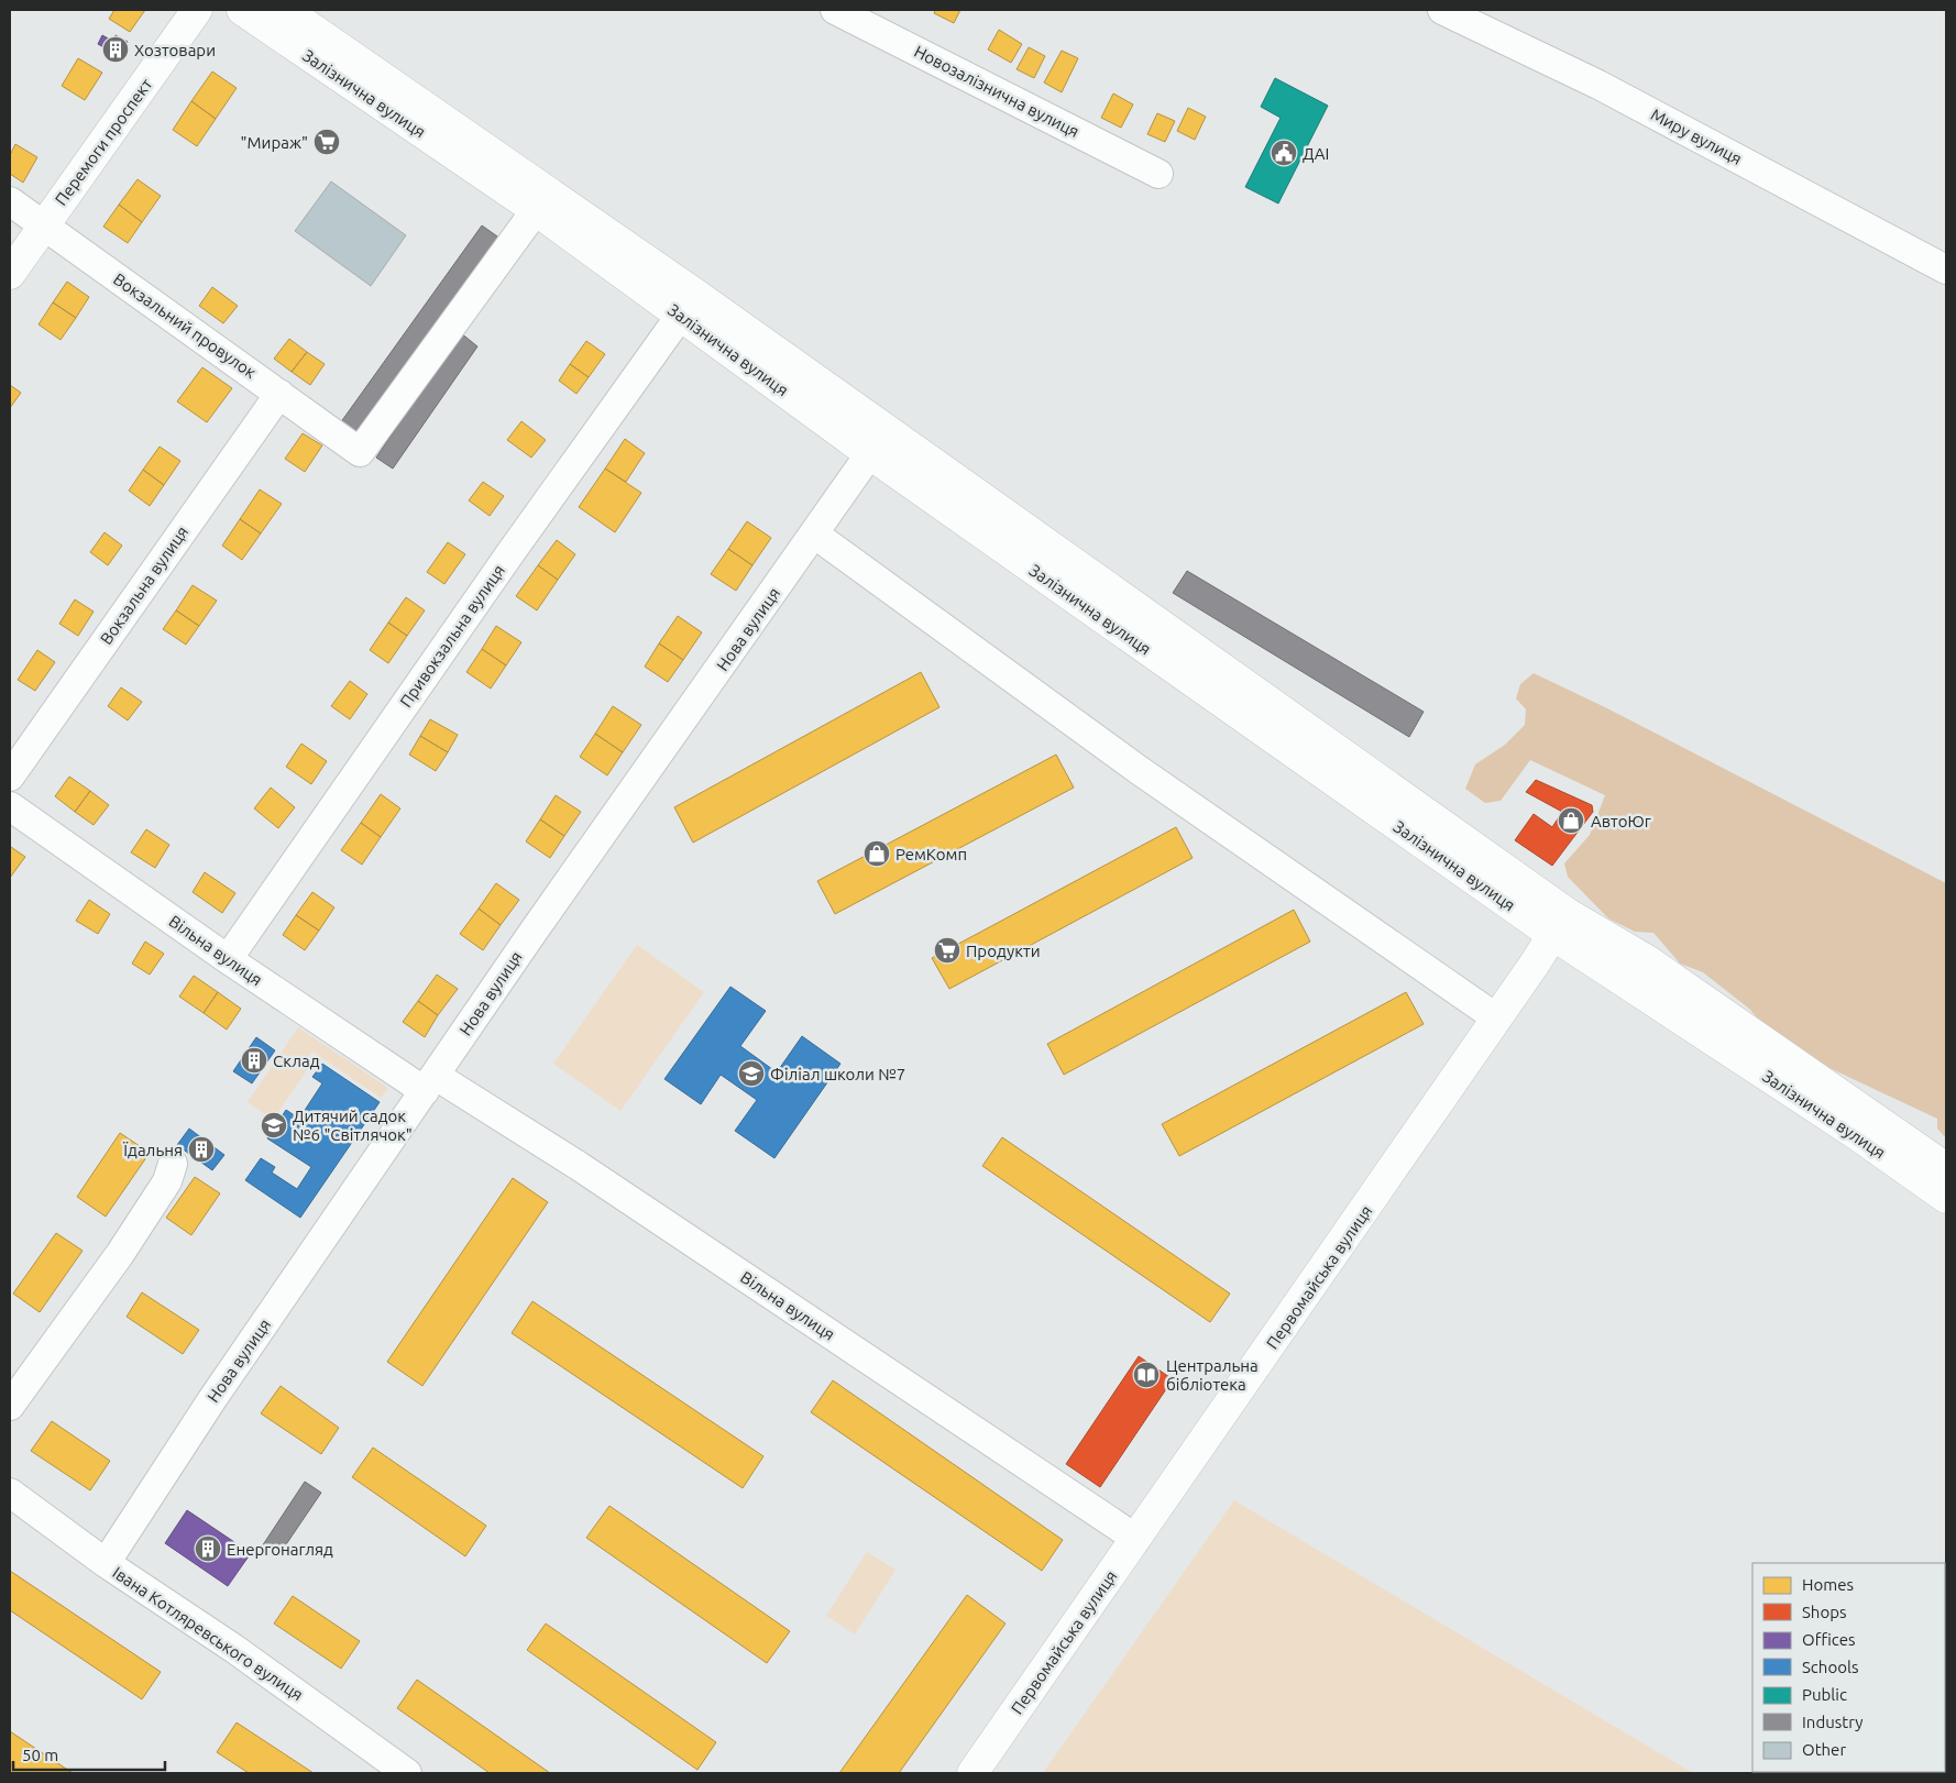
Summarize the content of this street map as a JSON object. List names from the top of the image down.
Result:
{
  "streets": {
    "main road": ["Залізнична вулиця", "Перемоги проспект", "Первомайська вулиця"],
    "street": [
      "Новозалізнична вулиця",
      "Миру вулиця",
      "Вокзальний провулок",
      "Вокзальна вулиця",
      "Нова вулиця",
      "Привокзальна вулиця",
      "Вільна вулиця",
      "Івана Котляревського вулиця"
    ]
  },
  "crossings": [
    ["Залізнична вулиця", "Вокзальний провулок"],
    ["Залізнична вулиця", "Нова вулиця"],
    ["Залізнична вулиця", "Привокзальна вулиця"],
    ["Залізнична вулиця", "Первомайська вулиця"],
    ["Перемоги проспект", "Вокзальний провулок"],
    ["Вокзальний провулок", "Вокзальна вулиця"],
    ["Нова вулиця", "Вільна вулиця"],
    ["Нова вулиця", "Івана Котляревського вулиця"],
    ["Привокзальна вулиця", "Вільна вулиця"],
    ["Вільна вулиця", "Первомайська вулиця"]
  ],
  "places": {
    "building": [
      "Хозтовари",
      "Склад",
      "Їдальня",
      "Енергонагляд"
    ],
    "supermarket": ["\"Мираж\"", "Продукти"],
    "public building": ["ДАІ"],
    "shop": ["АвтоЮг", "РемКомп"],
    "school or university": ["Філіал школи №7", "Дитячий садок №6 \"Світлячок\""],
    "library": ["Центральна бібліотека"]
  },
  "legend": [
    "Homes",
    "Shops",
    "Offices",
    "Schools",
    "Public",
    "Industry",
    "Other"
  ],
  "scale_bar": "50 m"
}
